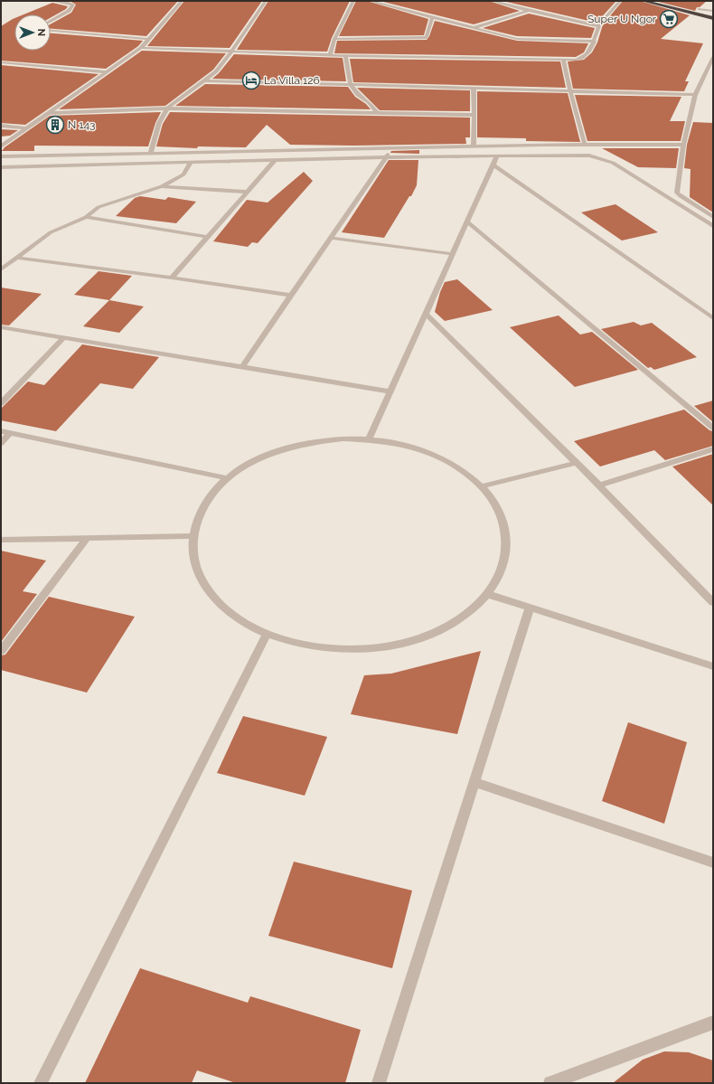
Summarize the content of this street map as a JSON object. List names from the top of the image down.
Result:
{
  "places": {
    "supermarket": ["Super U Ngor"],
    "hotel": ["La Villa 126"],
    "building": ["N 143"]
  },
  "north": "right"
}
